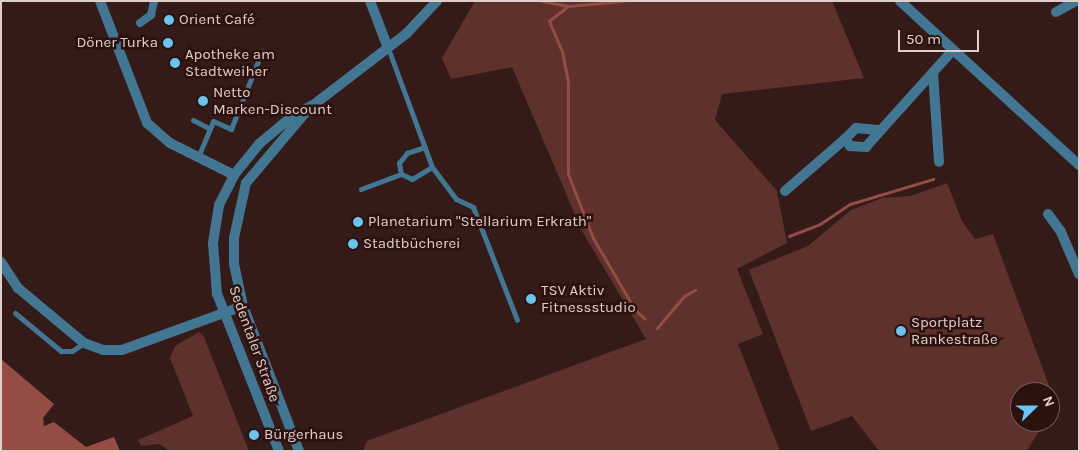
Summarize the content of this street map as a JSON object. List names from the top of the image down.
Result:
{
  "streets": {
    "street": ["Sedentaler Straße"]
  },
  "places": [
    "Orient Café",
    "Döner Turka",
    "Apotheke am Stadtweiher",
    "Netto Marken-Discount",
    "Planetarium \"Stellarium Erkrath\"",
    "Stadtbücherei",
    "TSV Aktiv Fitnessstudio",
    "Sportplatz Rankestraße",
    "Bürgerhaus"
  ],
  "scale_bar": "50 m",
  "north": "right"
}
